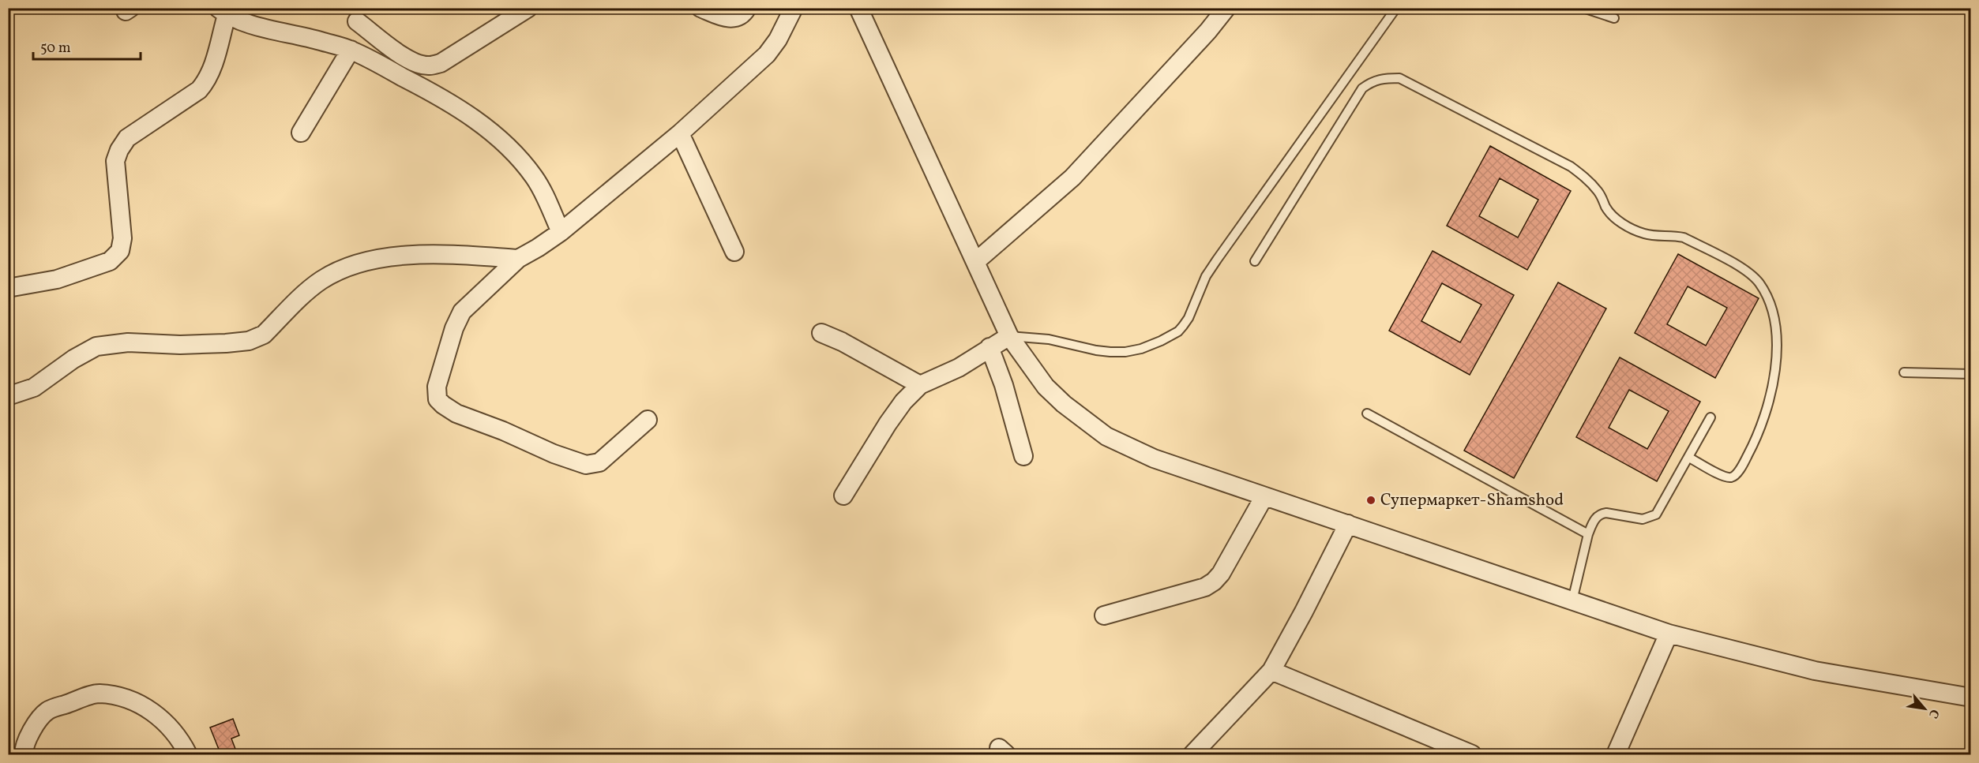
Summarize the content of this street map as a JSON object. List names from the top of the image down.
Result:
{
  "places": ["Супермаркет-Shamshod"],
  "scale_bar": "50 m",
  "north": "bottom right"
}
